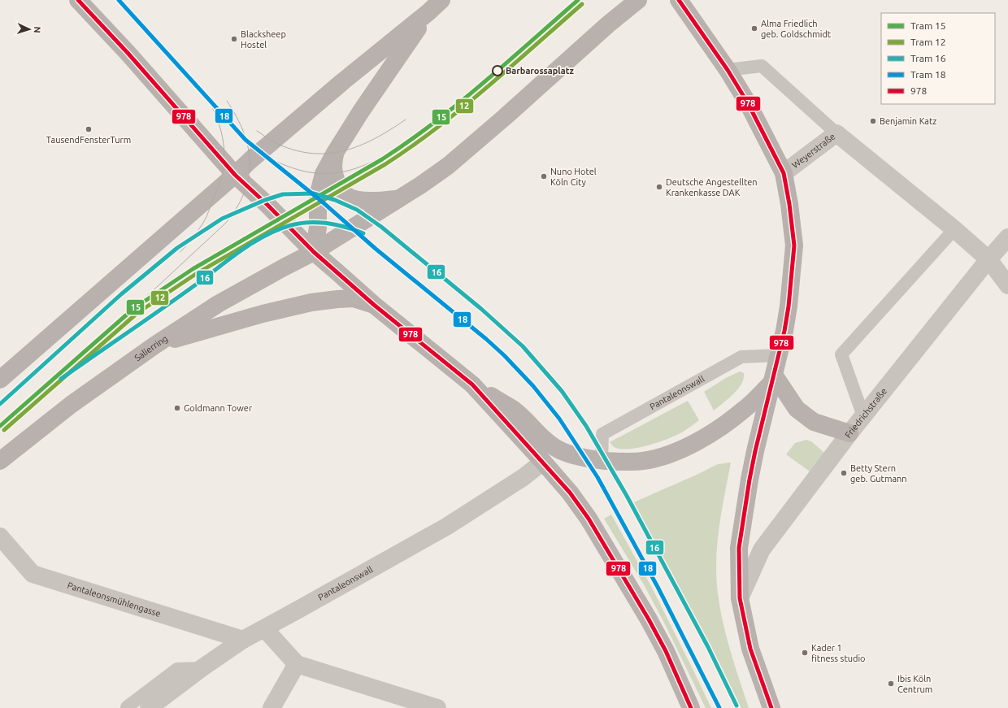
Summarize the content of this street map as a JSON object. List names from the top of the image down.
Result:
{
  "streets": {
    "main road": ["Weyerstraße", "Salierring"],
    "street": ["Pantaleonswall", "Friedrichstraße", "Pantaleonsmühlengasse"]
  },
  "crossings": [
    ["Weyerstraße", "Friedrichstraße"],
    ["Pantaleonswall", "Pantaleonsmühlengasse"]
  ],
  "places": [
    "Alma Friedlich geb. Goldschmidt",
    "Blacksheep Hostel",
    "Barbarossaplatz",
    "Benjamin Katz",
    "TausendFensterTurm",
    "Nuno Hotel Köln City",
    "Deutsche Angestellten Krankenkasse DAK",
    "Goldmann Tower",
    "Betty Stern geb. Gutmann",
    "Kader 1 fitness studio",
    "Ibis Köln Centrum"
  ],
  "lines": [
    "tram line 15",
    "tram line 18",
    "transit line 978",
    "tram line 12",
    "tram line 16"
  ],
  "legend": [
    "Tram 15",
    "Tram 12",
    "Tram 16",
    "Tram 18",
    "978"
  ],
  "north": "right"
}
